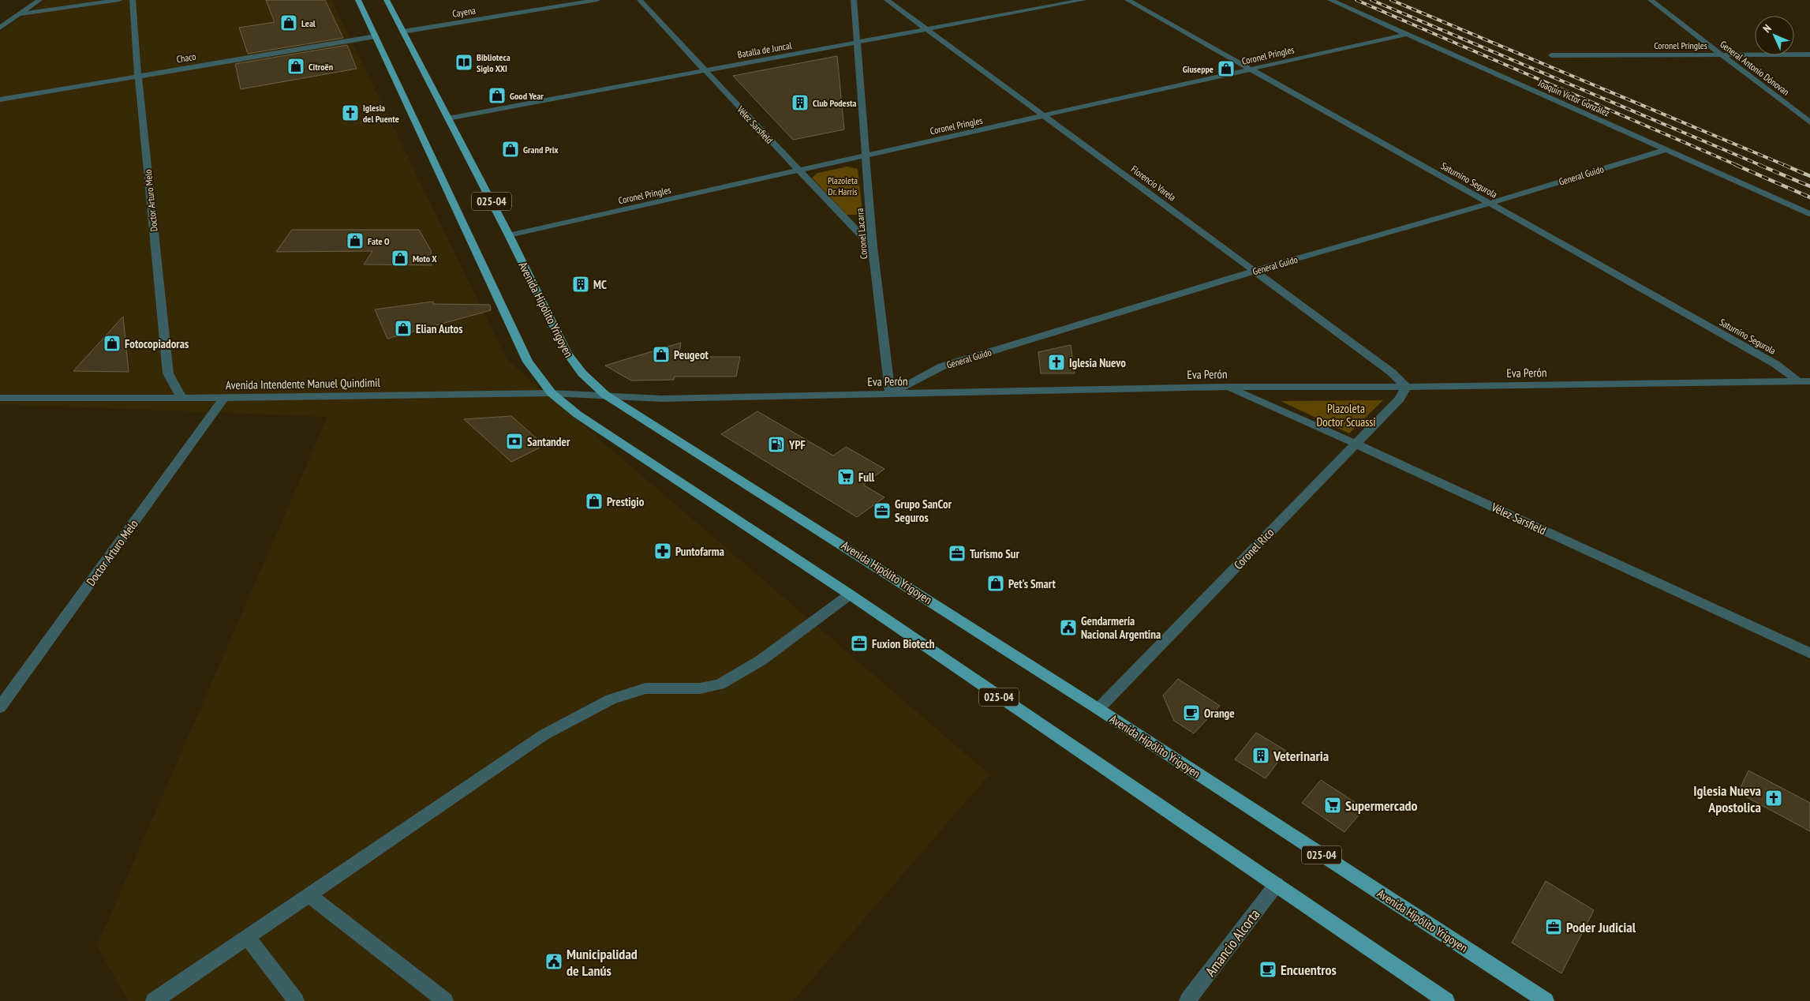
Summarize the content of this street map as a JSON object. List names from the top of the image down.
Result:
{
  "streets": {
    "main road": ["025-04", "Avenida Hipólito Yrigoyen"],
    "street": [
      "Cayena",
      "Coronel Pringles",
      "Batalla de Juncal",
      "Chaco",
      "General Antonio Dónovan",
      "Joaquín Víctor González",
      "Vélez Sarsfield",
      "General Guido",
      "Saturnino Segurola",
      "Florencio Varela",
      "Doctor Arturo Melo",
      "Coronel Lacarra",
      "Eva Perón",
      "Avenida Intendente Manuel Quindimil",
      "Coronel Rico",
      "Amancio Alcorta"
    ]
  },
  "crossings": [
    ["Cayena", "Avenida Hipólito Yrigoyen"],
    ["Coronel Pringles", "General Antonio Dónovan"],
    ["Coronel Pringles", "Joaquín Víctor González"],
    ["Coronel Pringles", "Vélez Sarsfield"],
    ["Coronel Pringles", "Saturnino Segurola"],
    ["Coronel Pringles", "Florencio Varela"],
    ["Coronel Pringles", "Coronel Lacarra"],
    ["Coronel Pringles", "Avenida Hipólito Yrigoyen"],
    ["Batalla de Juncal", "Vélez Sarsfield"],
    ["Batalla de Juncal", "Florencio Varela"],
    ["Batalla de Juncal", "Coronel Lacarra"],
    ["Batalla de Juncal", "Avenida Hipólito Yrigoyen"],
    ["Chaco", "Doctor Arturo Melo"],
    ["Chaco", "025-04"],
    ["Joaquín Víctor González", "General Guido"],
    ["Vélez Sarsfield", "Coronel Lacarra"],
    ["Vélez Sarsfield", "Eva Perón"],
    ["Vélez Sarsfield", "Coronel Rico"],
    ["General Guido", "Saturnino Segurola"],
    ["General Guido", "Florencio Varela"],
    ["General Guido", "Coronel Lacarra"],
    ["General Guido", "Eva Perón"],
    ["Saturnino Segurola", "Eva Perón"],
    ["Florencio Varela", "Eva Perón"],
    ["Florencio Varela", "Coronel Rico"],
    ["Doctor Arturo Melo", "Avenida Intendente Manuel Quindimil"],
    ["025-04", "Avenida Intendente Manuel Quindimil"],
    ["025-04", "Amancio Alcorta"],
    ["Coronel Lacarra", "Eva Perón"],
    ["Avenida Hipólito Yrigoyen", "Eva Perón"],
    ["Avenida Hipólito Yrigoyen", "Avenida Intendente Manuel Quindimil"],
    ["Avenida Hipólito Yrigoyen", "Coronel Rico"],
    ["Eva Perón", "Avenida Intendente Manuel Quindimil"],
    ["Eva Perón", "Coronel Rico"]
  ],
  "parks": ["Plazoleta Dr. Harris", "Plazoleta Doctor Scuassi"],
  "places": {
    "shop": [
      "Leal",
      "Citroën",
      "Giuseppe",
      "Good Year",
      "Grand Prix",
      "Fate O",
      "Moto X",
      "Elian Autos",
      "Fotocopiadoras",
      "Peugeot",
      "Prestigio",
      "Pet's Smart"
    ],
    "library": ["Biblioteca Siglo XXI"],
    "building": ["Club Podesta", "MC", "Veterinaria"],
    "church": ["Iglesia del Puente", "Iglesia Nuevo", "Iglesia Nueva Apostolica"],
    "bank": ["Santander"],
    "fuel station": ["YPF"],
    "supermarket": ["Full", "Supermercado"],
    "office": [
      "Grupo SanCor Seguros",
      "Turismo Sur",
      "Fuxion Biotech",
      "Poder Judicial"
    ],
    "pharmacy": ["Puntofarma"],
    "public building": ["Gendarmería Nacional Argentina", "Municipalidad de Lanús"],
    "cafe": ["Orange", "Encuentros"]
  },
  "north": "top left"
}
